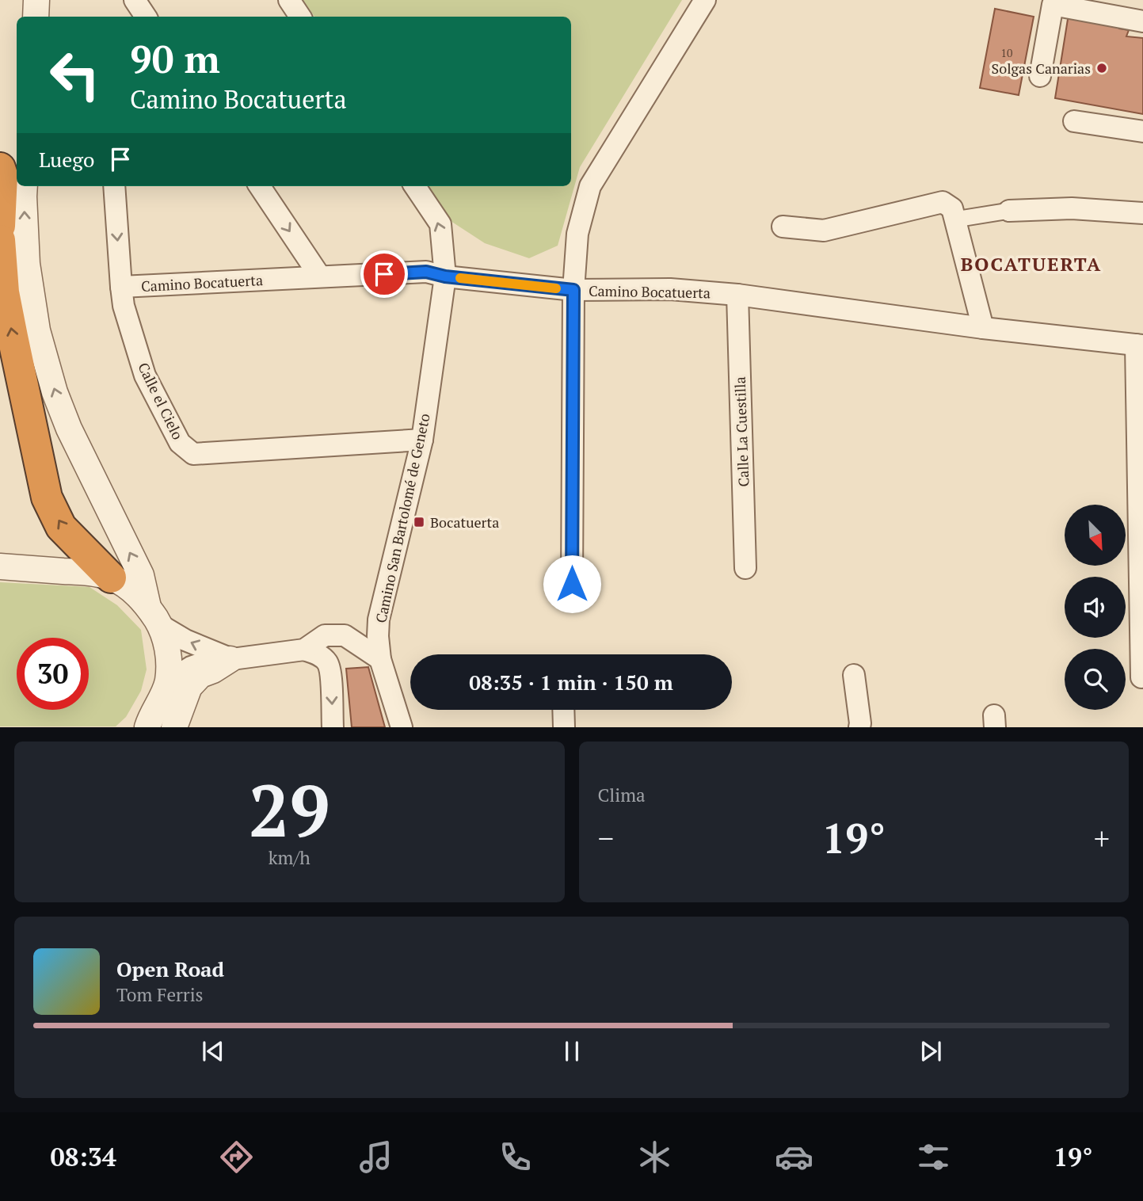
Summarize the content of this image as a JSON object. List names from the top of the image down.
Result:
{
  "streets": {
    "street": [
      "Camino Bocatuerta",
      "Calle el Cielo",
      "Calle La Cuestilla",
      "Camino San Bartolomé de Geneto"
    ]
  },
  "crossings": [
    ["Camino Bocatuerta", "Calle el Cielo"],
    ["Camino Bocatuerta", "Calle La Cuestilla"],
    ["Camino Bocatuerta", "Camino San Bartolomé de Geneto"],
    ["Calle el Cielo", "Camino San Bartolomé de Geneto"]
  ],
  "districts": ["BOCATUERTA"],
  "places": {
    "other": ["Solgas Canarias"],
    "transit": ["Bocatuerta"]
  },
  "house_numbers": ["10"],
  "north": "bottom right",
  "page": {
    "turn": ["90 m", "Camino Bocatuerta"],
    "then": "Luego",
    "limit": "30",
    "trip": "08:35 · 1 min · 150 m",
    "tile": [
      ["29", "km/h"],
      "Clima"
    ],
    "heat": ["−", "19°", "+"],
    "song": ["Open Road", "Tom Ferris"],
    "tabs": ["08:34", "19°"]
  }
}
